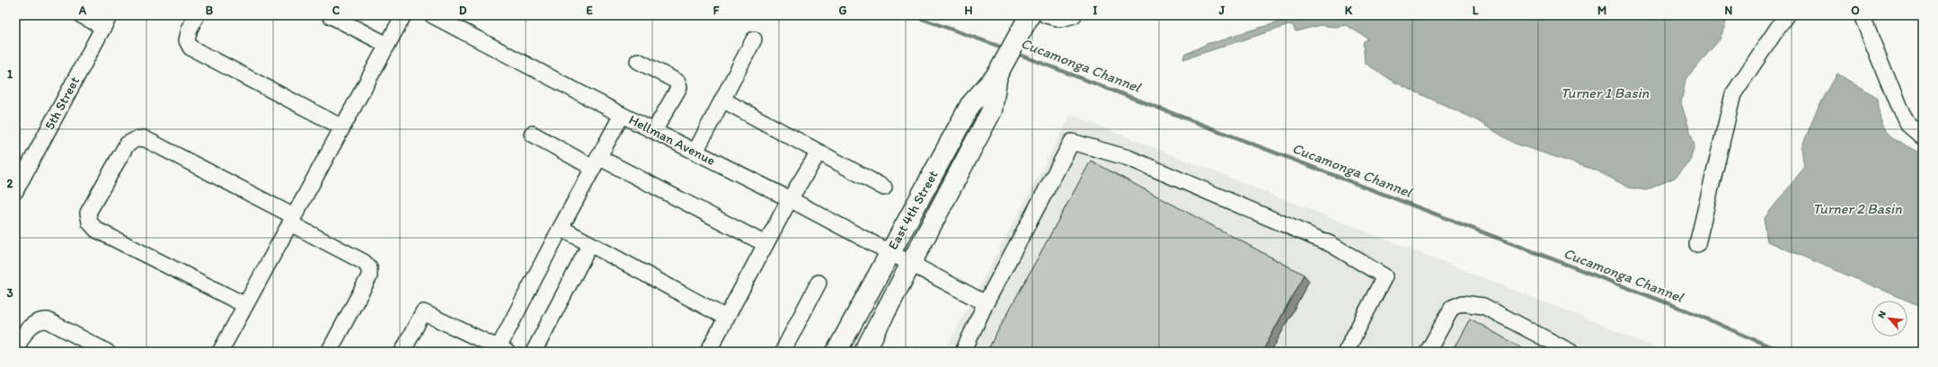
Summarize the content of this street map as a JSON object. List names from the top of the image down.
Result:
{
  "streets": {
    "main road": ["East 4th Street"],
    "street": ["5th Street", "Hellman Avenue"]
  },
  "crossings": [
    ["Hellman Avenue", "East 4th Street"]
  ],
  "water": ["Cucamonga Channel", "Turner 1 Basin", "Turner 2 Basin"],
  "north": "top left",
  "grid": {
    "columns": [
      "A",
      "B",
      "C",
      "D",
      "E",
      "F",
      "G",
      "H",
      "I",
      "J",
      "K",
      "L",
      "M",
      "N",
      "O"
    ],
    "rows": ["1", "2", "3"]
  }
}
